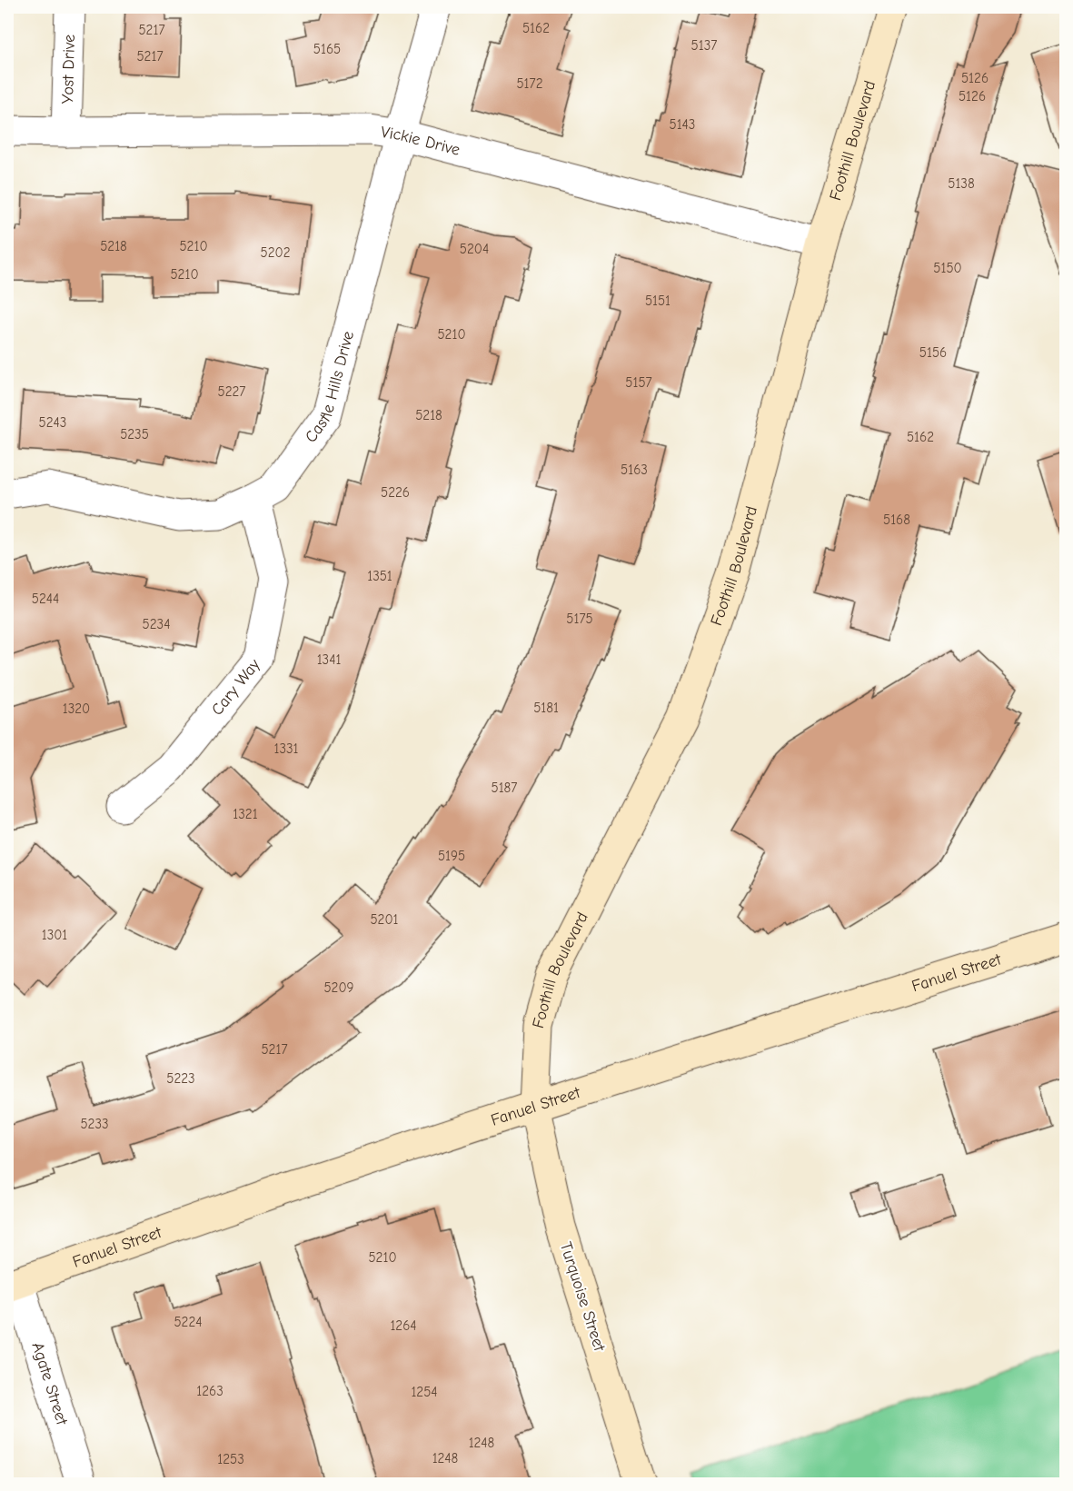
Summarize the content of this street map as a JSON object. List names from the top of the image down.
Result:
{
  "streets": {
    "main road": ["Foothill Boulevard", "Fanuel Street", "Turquoise Street"],
    "street": [
      "Yost Drive",
      "Vickie Drive",
      "Castle Hills Drive",
      "Cary Way",
      "Agate Street"
    ]
  },
  "crossings": [
    ["Yost Drive", "Vickie Drive"],
    ["Vickie Drive", "Foothill Boulevard"],
    ["Vickie Drive", "Castle Hills Drive"],
    ["Foothill Boulevard", "Fanuel Street"],
    ["Foothill Boulevard", "Turquoise Street"],
    ["Castle Hills Drive", "Cary Way"],
    ["Fanuel Street", "Turquoise Street"],
    ["Fanuel Street", "Agate Street"]
  ],
  "house_numbers": [
    "5162",
    "5217",
    "5137",
    "5165",
    "5217",
    "5126",
    "5172",
    "5126",
    "5143",
    "5138",
    "5218",
    "5210",
    "5204",
    "5202",
    "5150",
    "5210",
    "5151",
    "5210",
    "5156",
    "5157",
    "5227",
    "5218",
    "5243",
    "5235",
    "5162",
    "5163",
    "5226",
    "5168",
    "1351",
    "5244",
    "5175",
    "5234",
    "1341",
    "5181",
    "1320",
    "1331",
    "5187",
    "1321",
    "5195",
    "5201",
    "1301",
    "5209",
    "5217",
    "5223",
    "5233",
    "5210",
    "5224",
    "1264",
    "1263",
    "1254",
    "1248",
    "1248",
    "1253"
  ]
}
